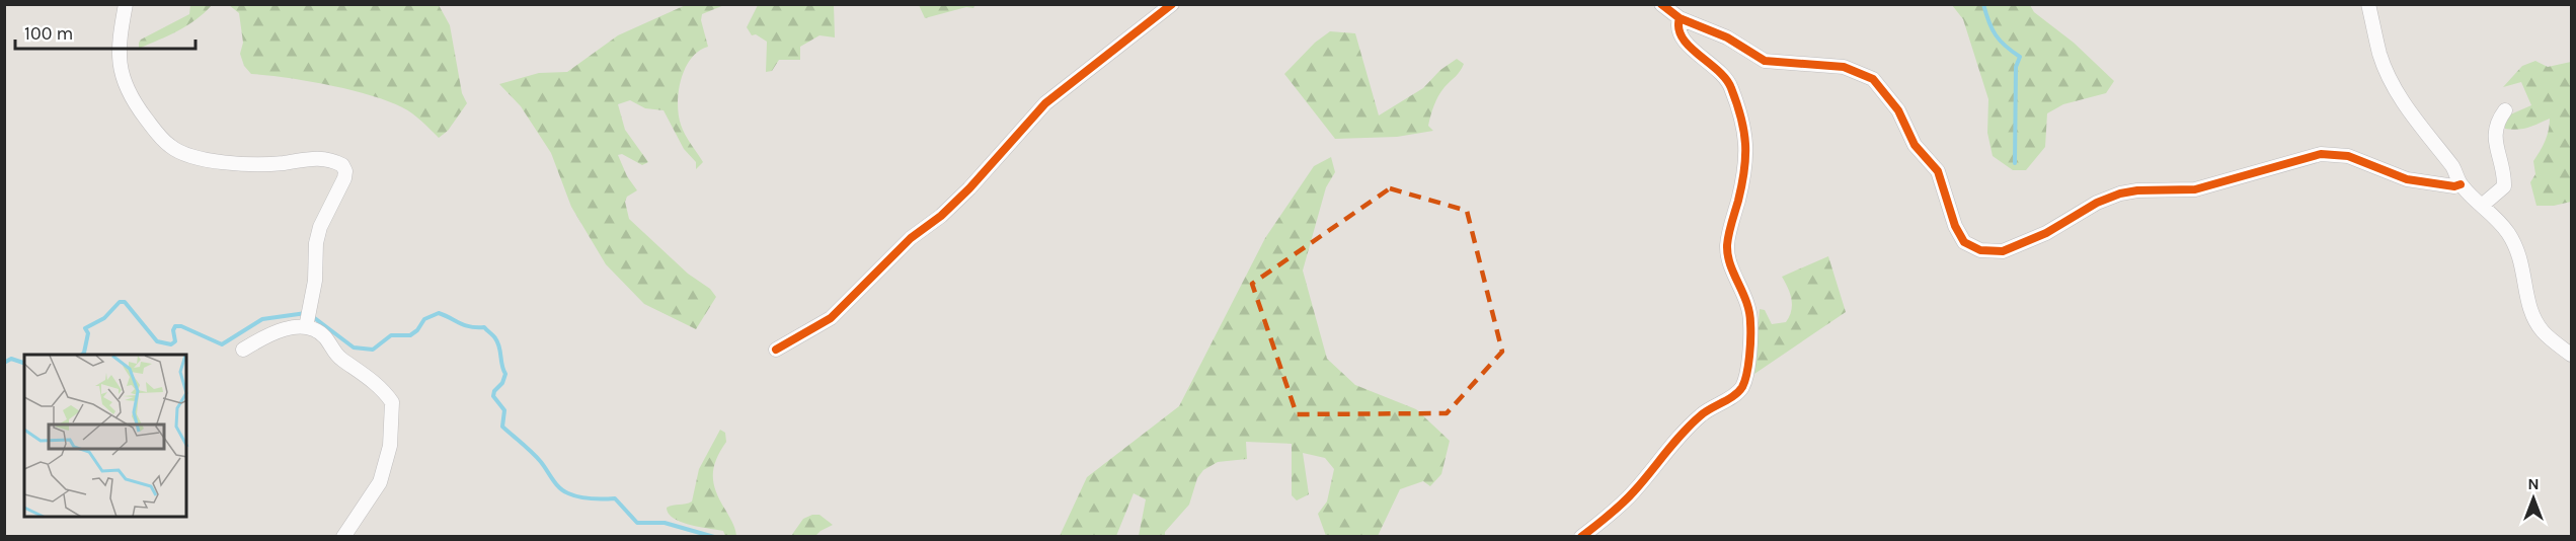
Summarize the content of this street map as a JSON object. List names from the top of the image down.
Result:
{
  "scale_bar": "100 m",
  "north": "top"
}
